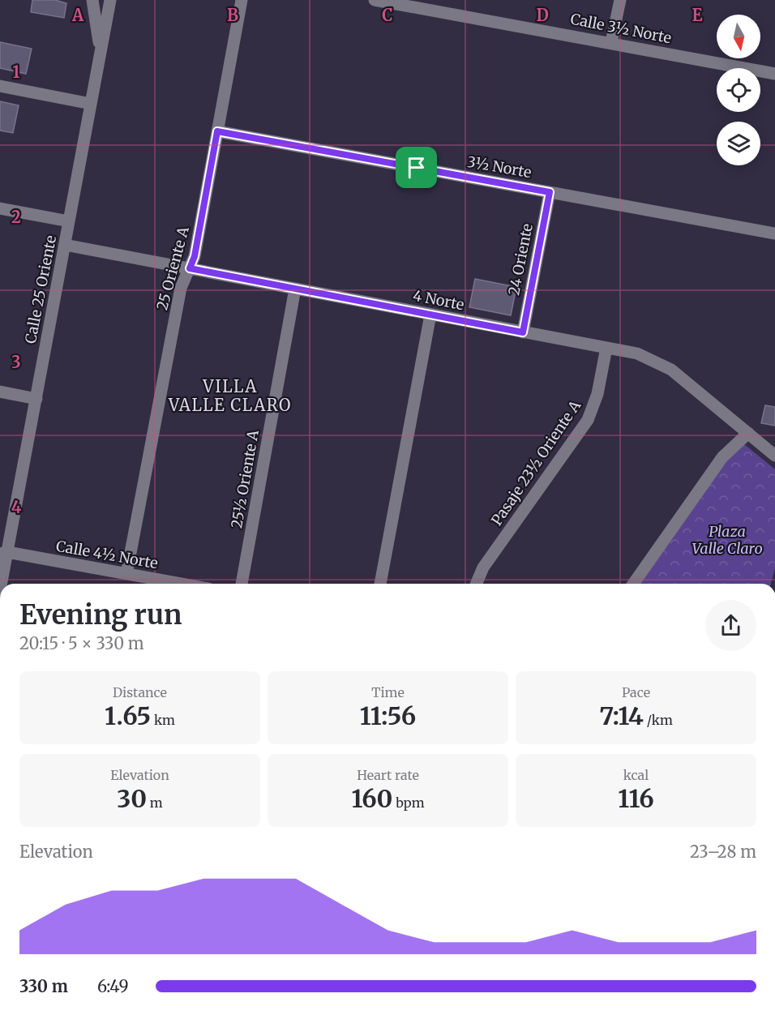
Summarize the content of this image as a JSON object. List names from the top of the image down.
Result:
{
  "streets": {
    "street": [
      "Calle 3½ Norte",
      "3½ Norte",
      "24 Oriente",
      "25 Oriente A",
      "Calle 25 Oriente",
      "4 Norte",
      "Pasaje 23½ Oriente A",
      "25½ Oriente A",
      "Calle 4½ Norte"
    ]
  },
  "crossings": [
    ["3½ Norte", "24 Oriente"],
    ["3½ Norte", "25 Oriente A"],
    ["24 Oriente", "4 Norte"],
    ["25 Oriente A", "4 Norte"],
    ["25 Oriente A", "Calle 4½ Norte"],
    ["Calle 25 Oriente", "4 Norte"],
    ["Calle 25 Oriente", "Calle 4½ Norte"],
    ["4 Norte", "Pasaje 23½ Oriente A"],
    ["4 Norte", "25½ Oriente A"]
  ],
  "districts": ["VILLA VALLE CLARO"],
  "parks": ["Plaza Valle Claro"],
  "north": "bottom",
  "page": {
    "heading": ["Evening run", "20:15 · 5 × 330 m"],
    "stats": [
      ["Distance", "1.65 km"],
      ["Time", "11:56"],
      ["Pace", "7:14 /km"],
      ["Elevation", "30 m"],
      ["Heart rate", "160 bpm"],
      ["kcal", "116"]
    ],
    "chart": ["Elevation", "23–28 m"],
    "list": [
      {
        "name": "330 m",
        "note": "6:49"
      }
    ]
  },
  "grid": {
    "columns": [
      "A",
      "B",
      "C",
      "D",
      "E"
    ],
    "rows": [
      "1",
      "2",
      "3",
      "4"
    ]
  }
}
